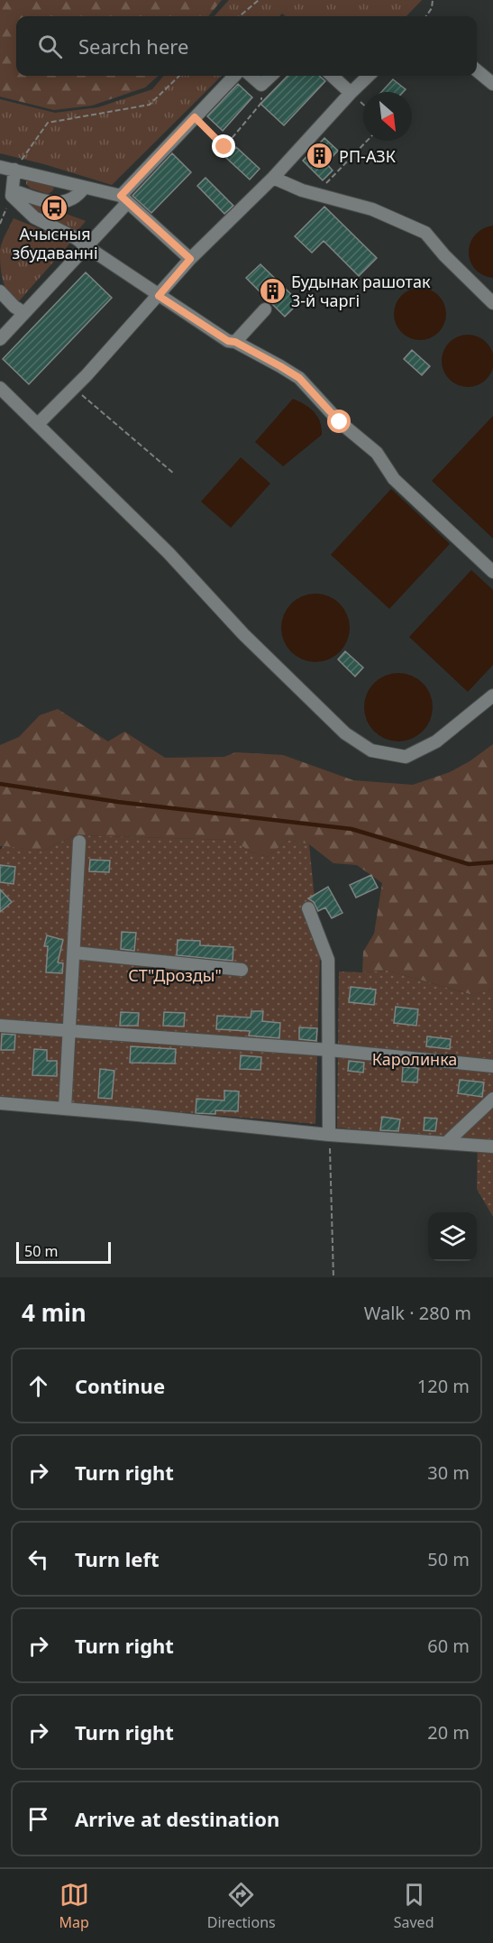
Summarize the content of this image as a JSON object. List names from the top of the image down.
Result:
{
  "parks": ["СТ\"Дрозды\"", "Каролинка"],
  "places": {
    "building": ["РП-АЗК", "Будынак рашотак 3-й чаргі"],
    "bus stop": ["Ачысныя збудаванні"]
  },
  "scale_bar": "50 m",
  "north": "bottom right",
  "page": {
    "search": "Search here",
    "scale": "50 m",
    "heading": ["4 min", "Walk · 280 m"],
    "list": [
      ["Continue", "120 m"],
      ["Turn right", "30 m"],
      ["Turn left", "50 m"],
      ["Turn right", "60 m"],
      ["Turn right", "20 m"],
      "Arrive at destination"
    ],
    "nav": ["Map", "Directions", "Saved"]
  }
}
